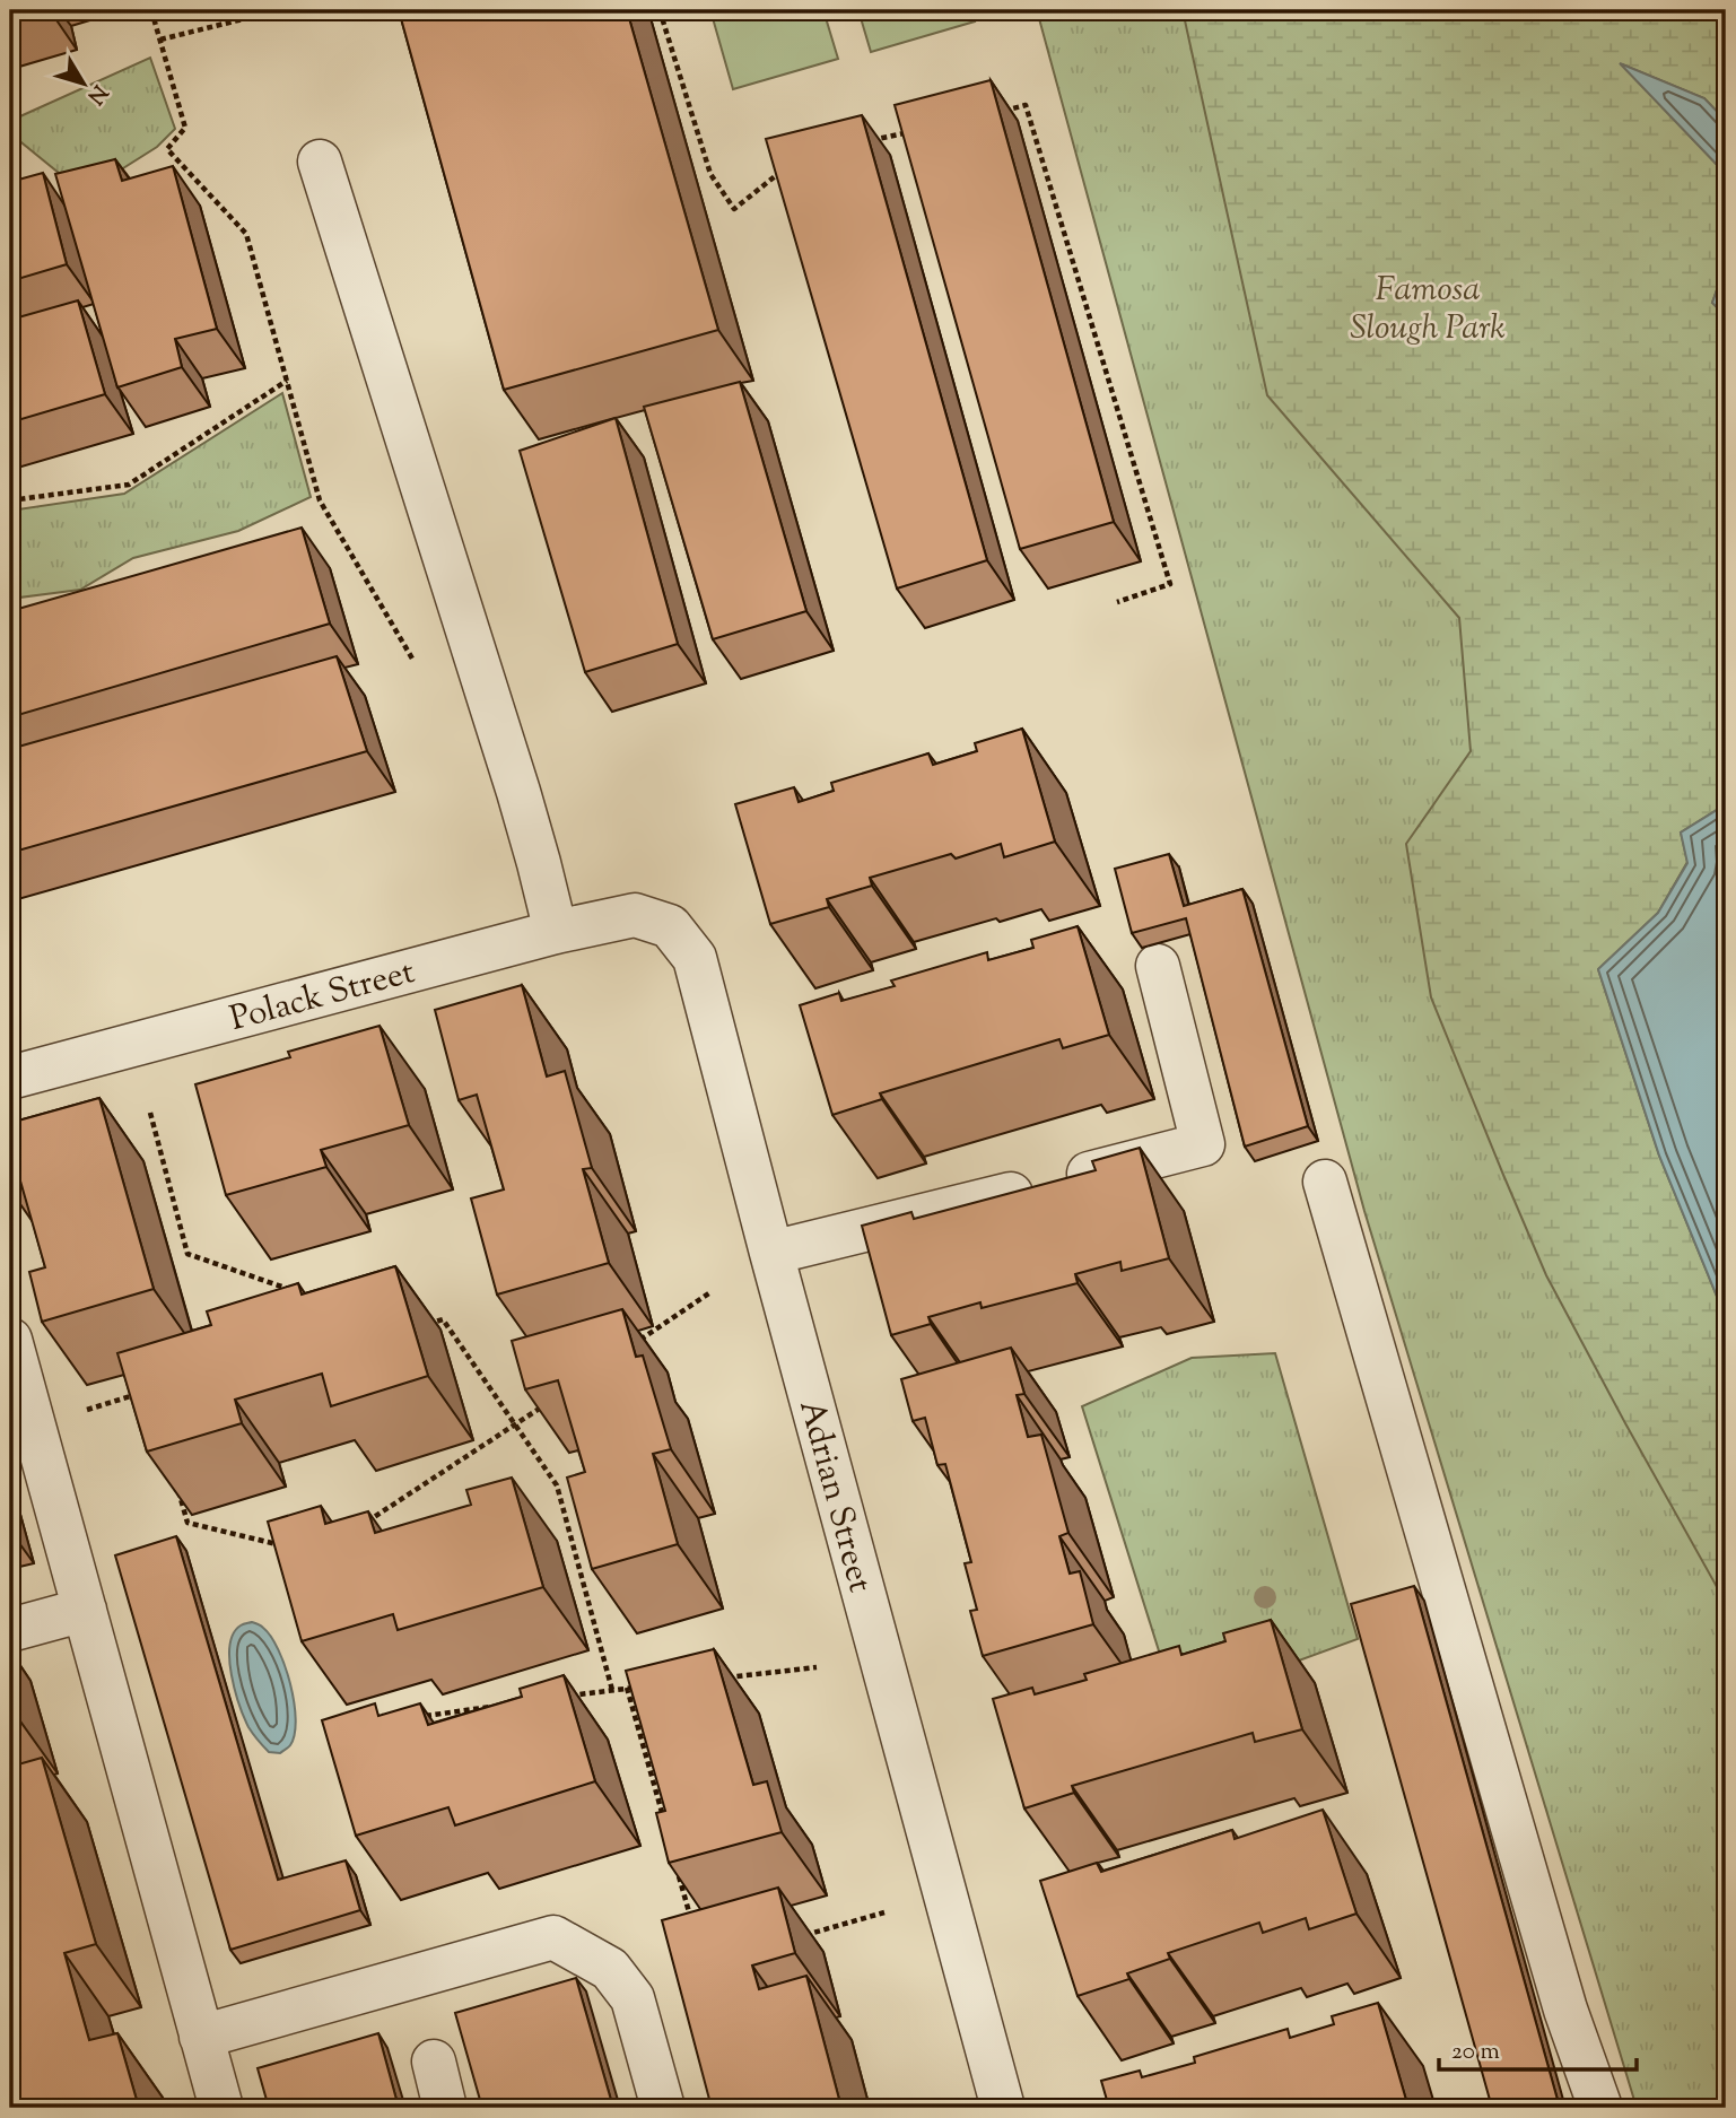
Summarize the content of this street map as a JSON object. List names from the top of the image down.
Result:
{
  "streets": {
    "street": ["Polack Street", "Adrian Street"]
  },
  "crossings": [
    ["Polack Street", "Adrian Street"]
  ],
  "parks": ["Famosa Slough Park"],
  "scale_bar": "20 m",
  "north": "bottom right"
}
